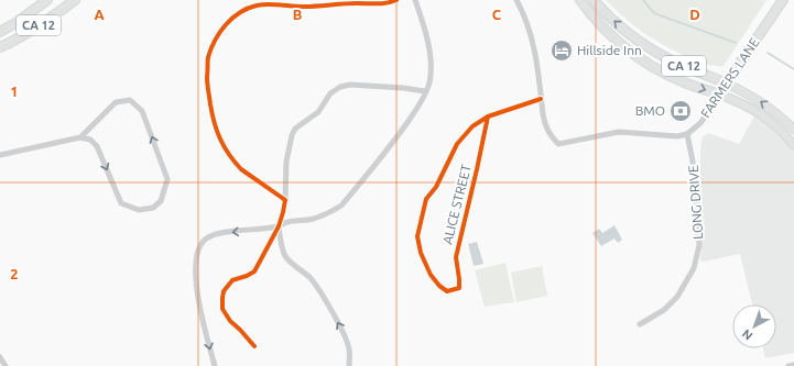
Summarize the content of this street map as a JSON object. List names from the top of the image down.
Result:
{
  "streets": {
    "main road": ["CA 12", "FARMERS LANE"],
    "street": ["LONG DRIVE", "ALICE STREET"]
  },
  "crossings": [
    ["CA 12", "FARMERS LANE"],
    ["FARMERS LANE", "LONG DRIVE"]
  ],
  "places": {
    "hotel": ["Hillside Inn"],
    "bank": ["BMO"]
  },
  "north": "bottom left",
  "grid": {
    "columns": [
      "A",
      "B",
      "C",
      "D"
    ],
    "rows": ["1", "2"]
  }
}
